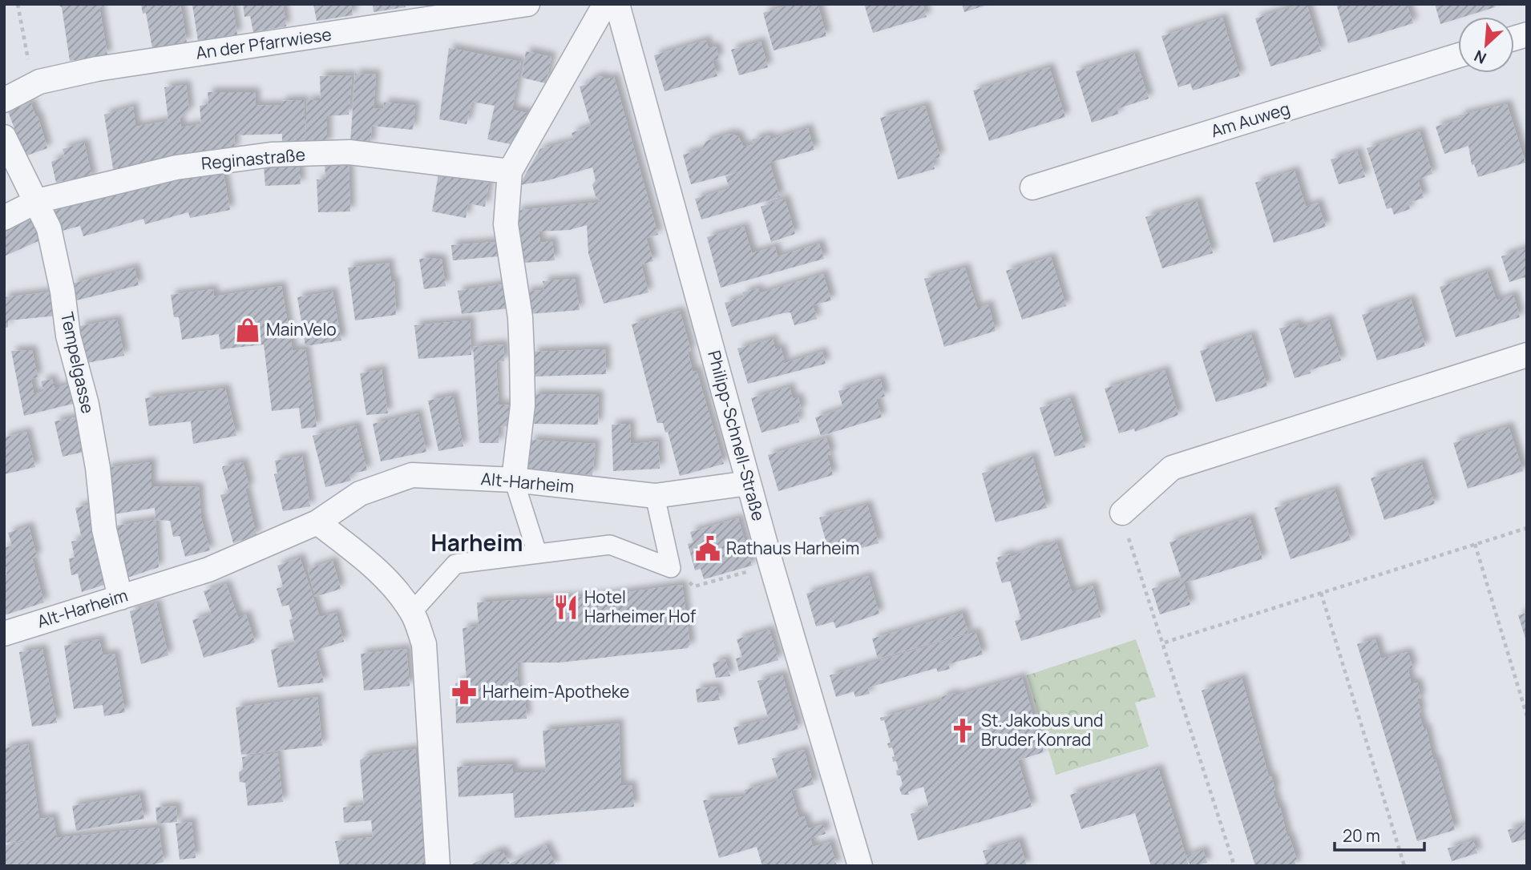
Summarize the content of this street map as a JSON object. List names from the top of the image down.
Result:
{
  "streets": {
    "street": [
      "An der Pfarrwiese",
      "Am Auweg",
      "Reginastraße",
      "Tempelgasse",
      "Philipp-Schnell-Straße",
      "Alt-Harheim"
    ]
  },
  "crossings": [
    ["Reginastraße", "Tempelgasse"],
    ["Tempelgasse", "Alt-Harheim"],
    ["Philipp-Schnell-Straße", "Alt-Harheim"]
  ],
  "districts": ["Harheim"],
  "places": {
    "shop": ["MainVelo"],
    "public building": ["Rathaus Harheim"],
    "restaurant": ["Hotel Harheimer Hof"],
    "pharmacy": ["Harheim-Apotheke"],
    "church": ["St. Jakobus und Bruder Konrad"]
  },
  "scale_bar": "20 m",
  "north": "bottom left"
}
